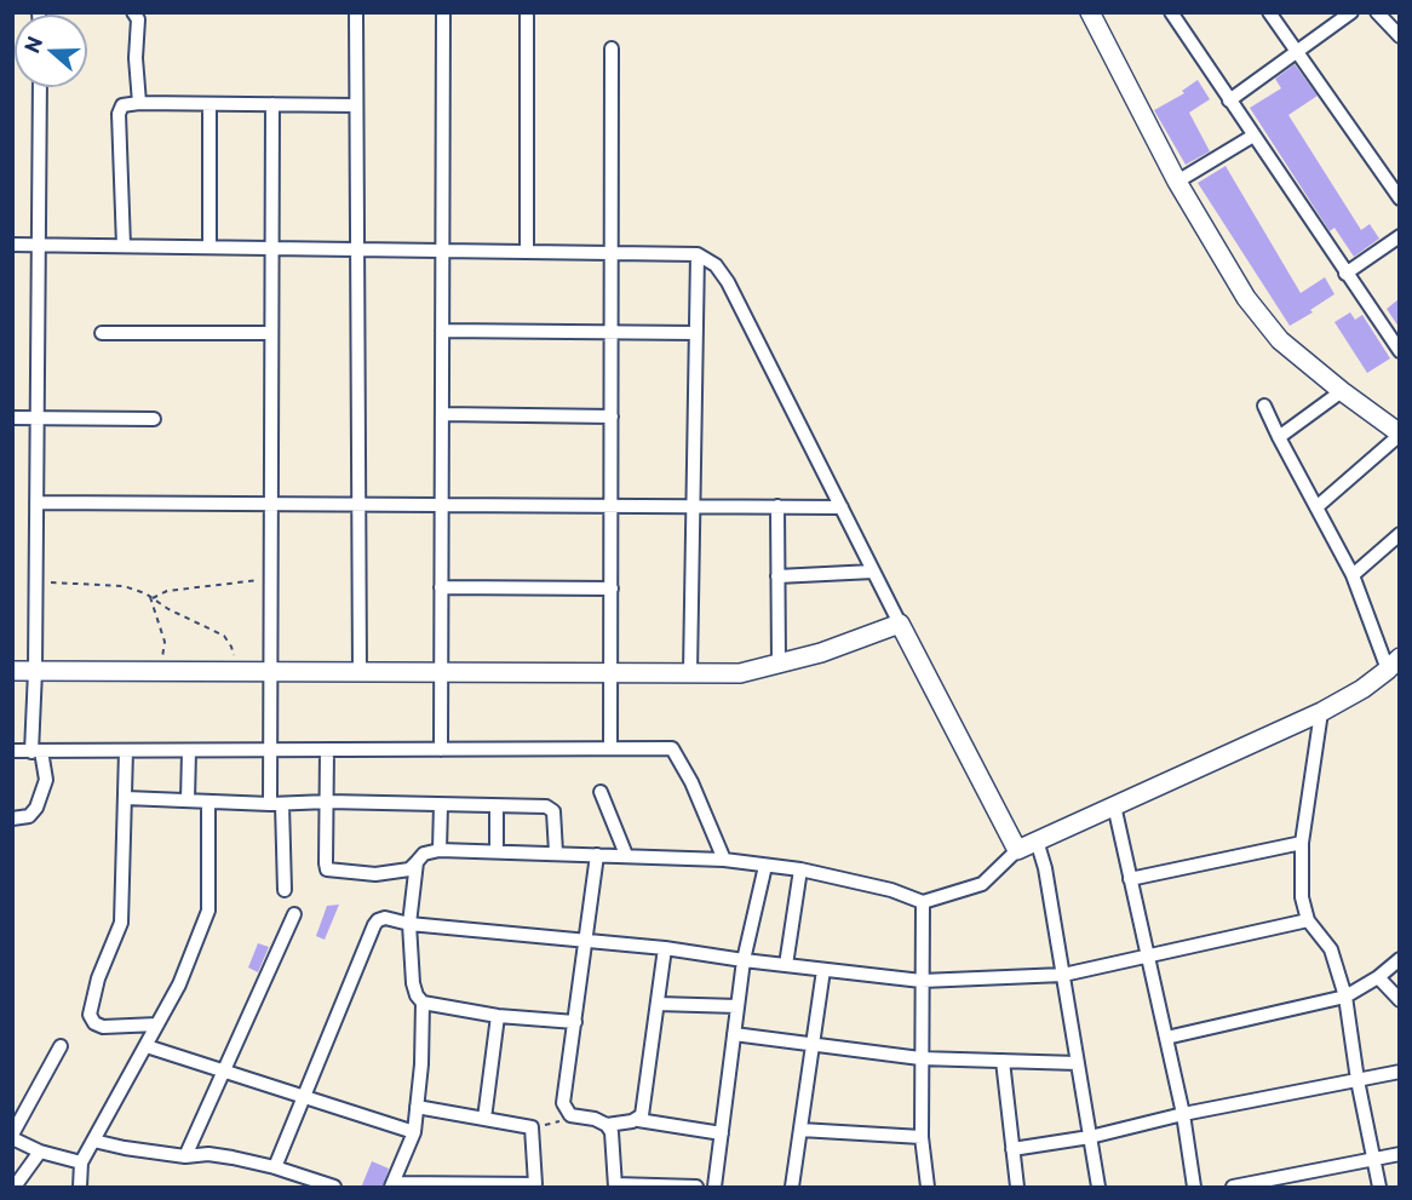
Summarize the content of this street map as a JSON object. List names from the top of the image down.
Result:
{
  "north": "left"
}
